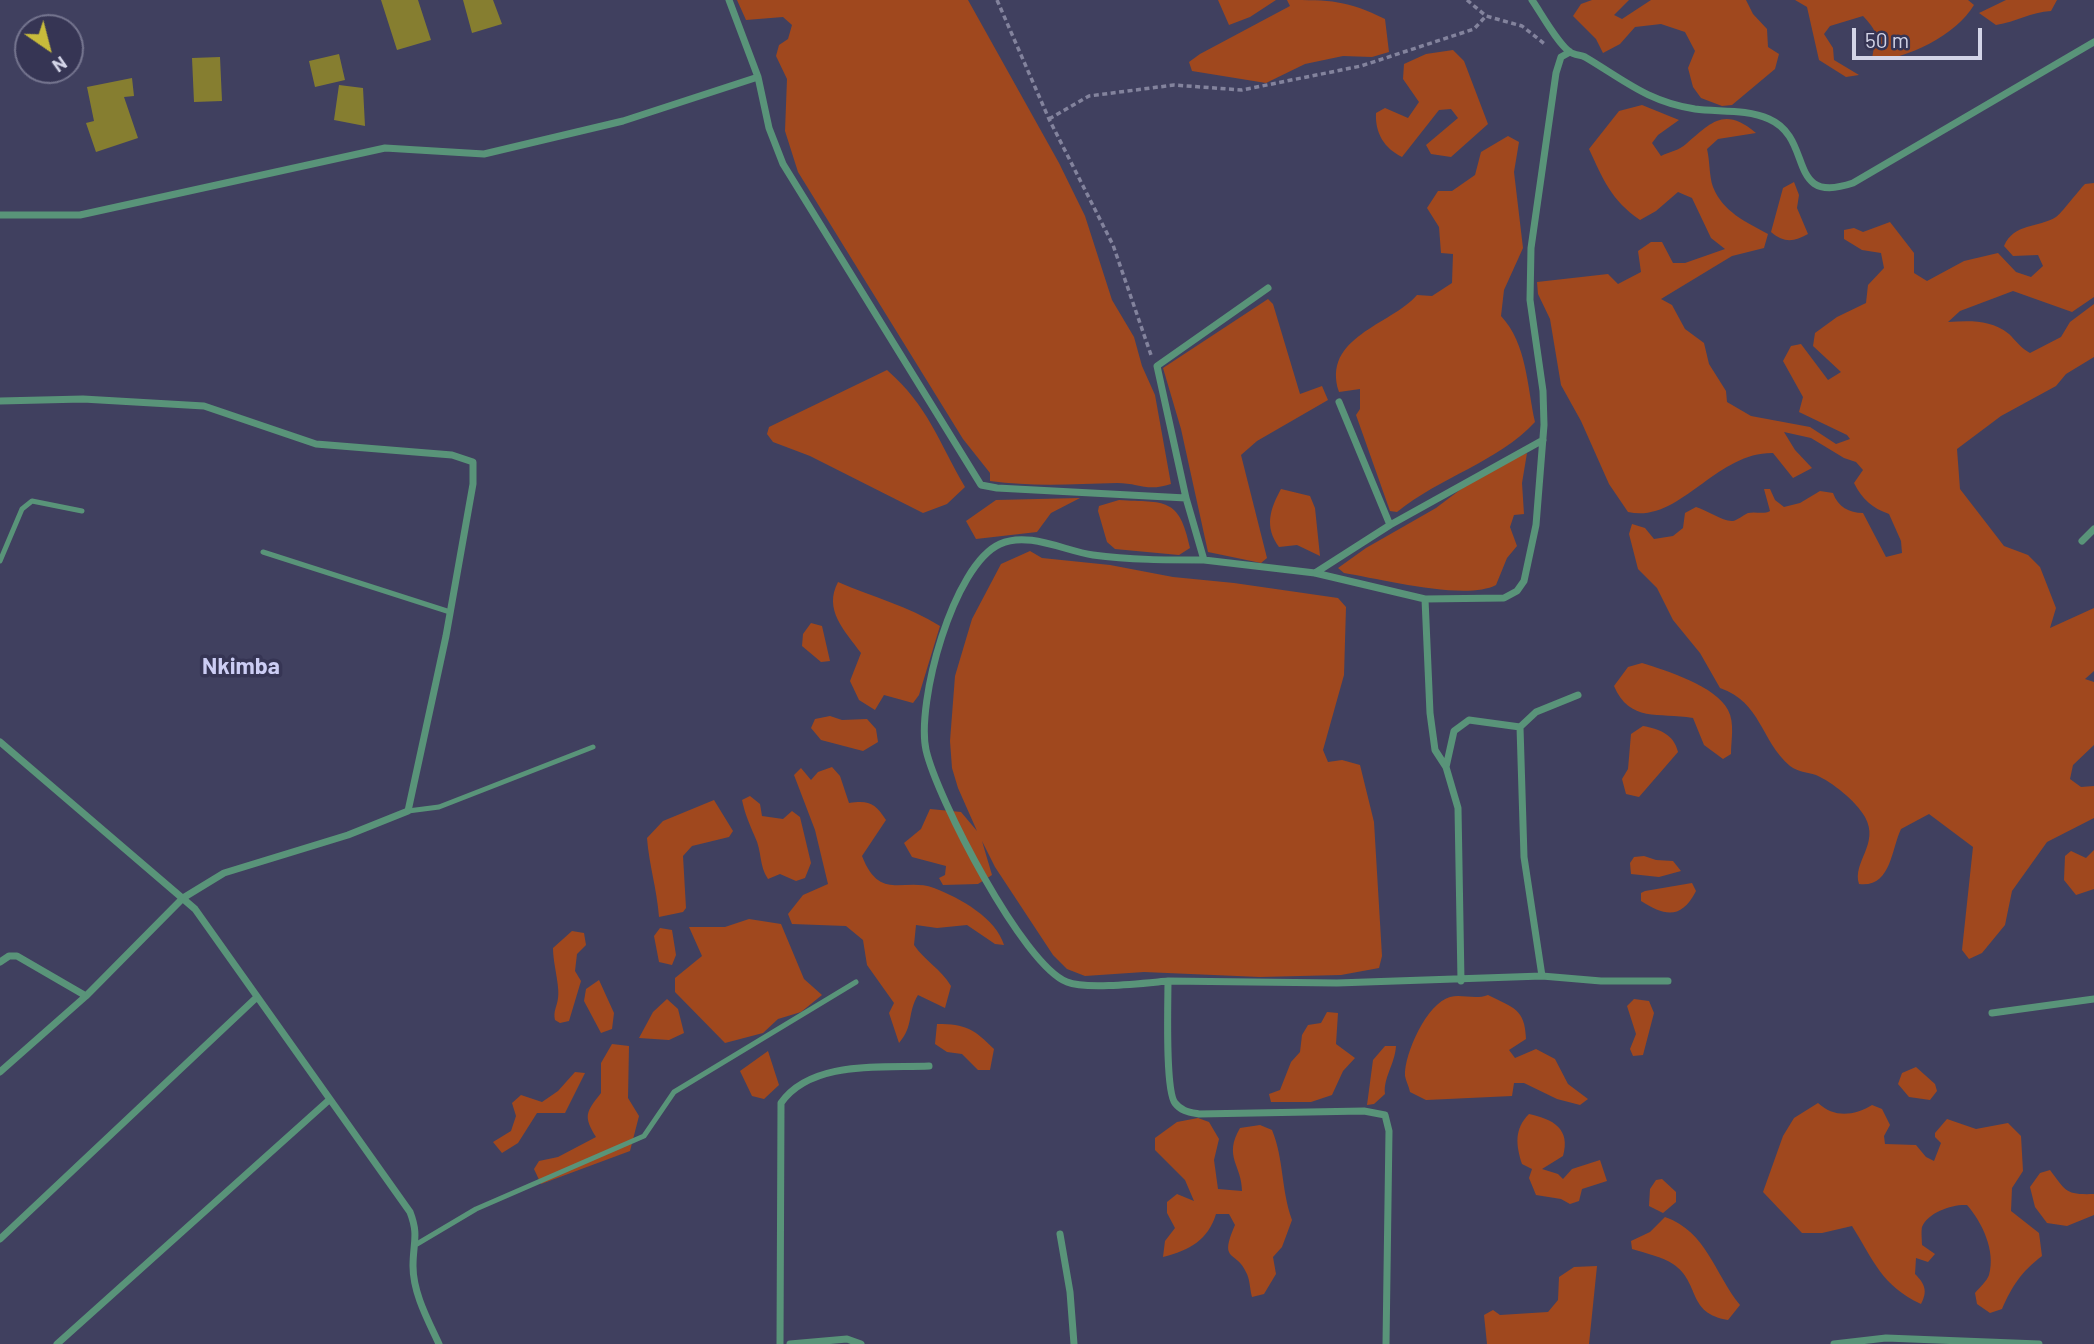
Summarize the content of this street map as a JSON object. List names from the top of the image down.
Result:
{
  "districts": ["Nkimba"],
  "scale_bar": "50 m",
  "north": "bottom right"
}
